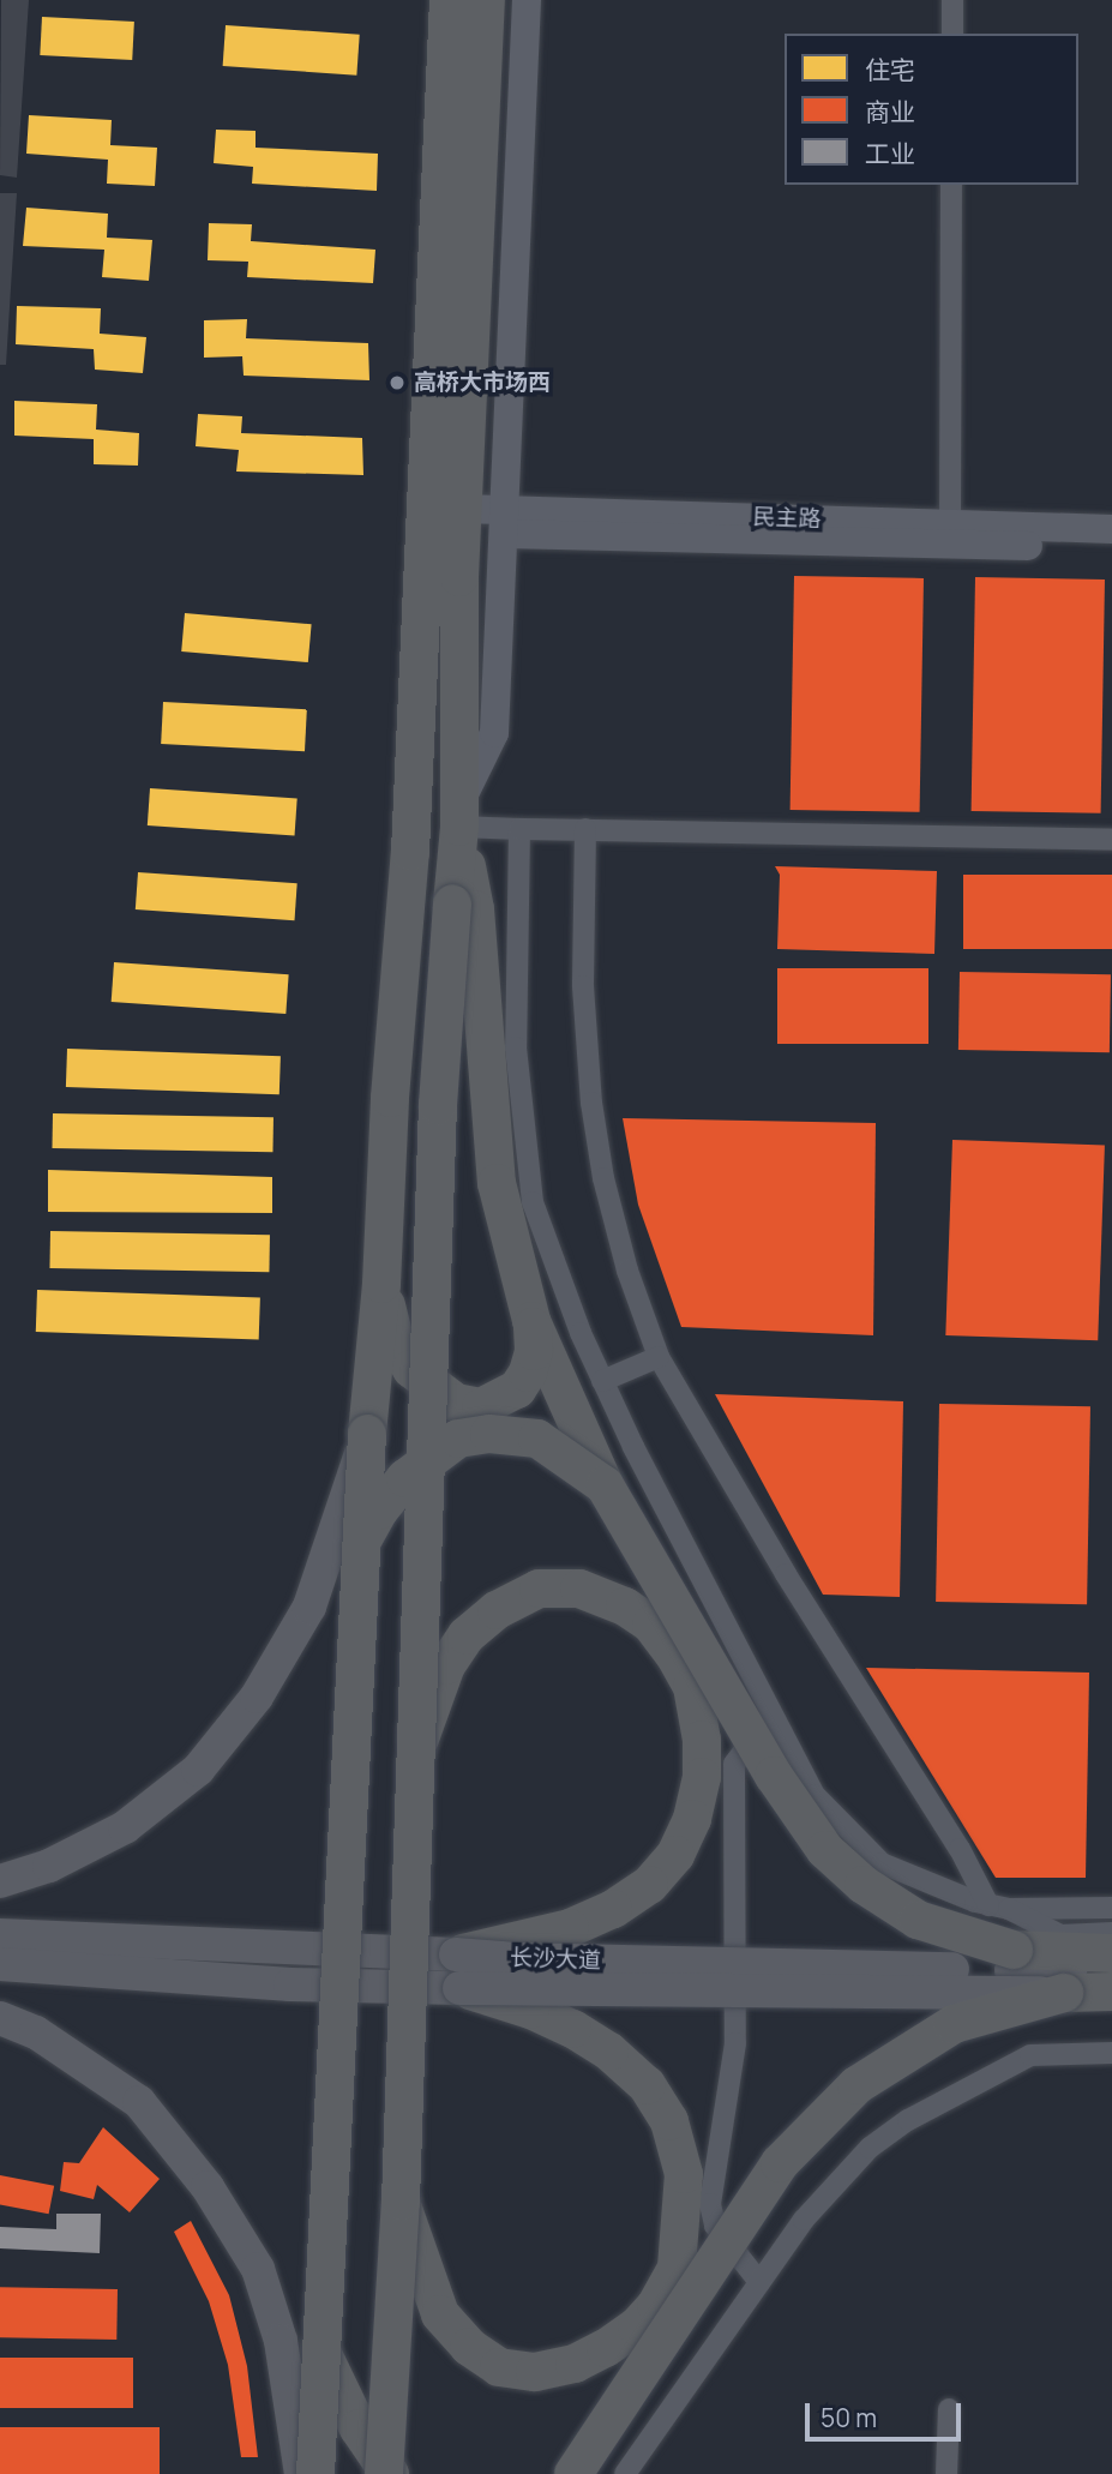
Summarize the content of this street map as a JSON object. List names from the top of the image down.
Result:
{
  "streets": {
    "main road": ["长沙大道"],
    "street": ["民主路"]
  },
  "places": ["高桥大市场西"],
  "legend": ["住宅", "商业", "工业"],
  "scale_bar": "50 m"
}
